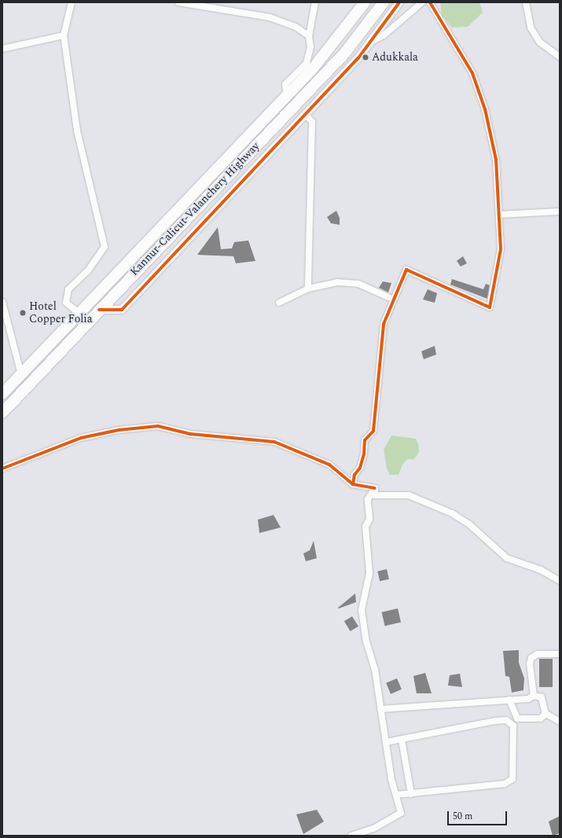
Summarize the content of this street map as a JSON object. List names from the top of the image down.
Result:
{
  "streets": {
    "highway": ["Kannur-Calicut-Valanchery Highway"]
  },
  "places": ["Adukkala", "Hotel Copper Folia"],
  "scale_bar": "50 m"
}
